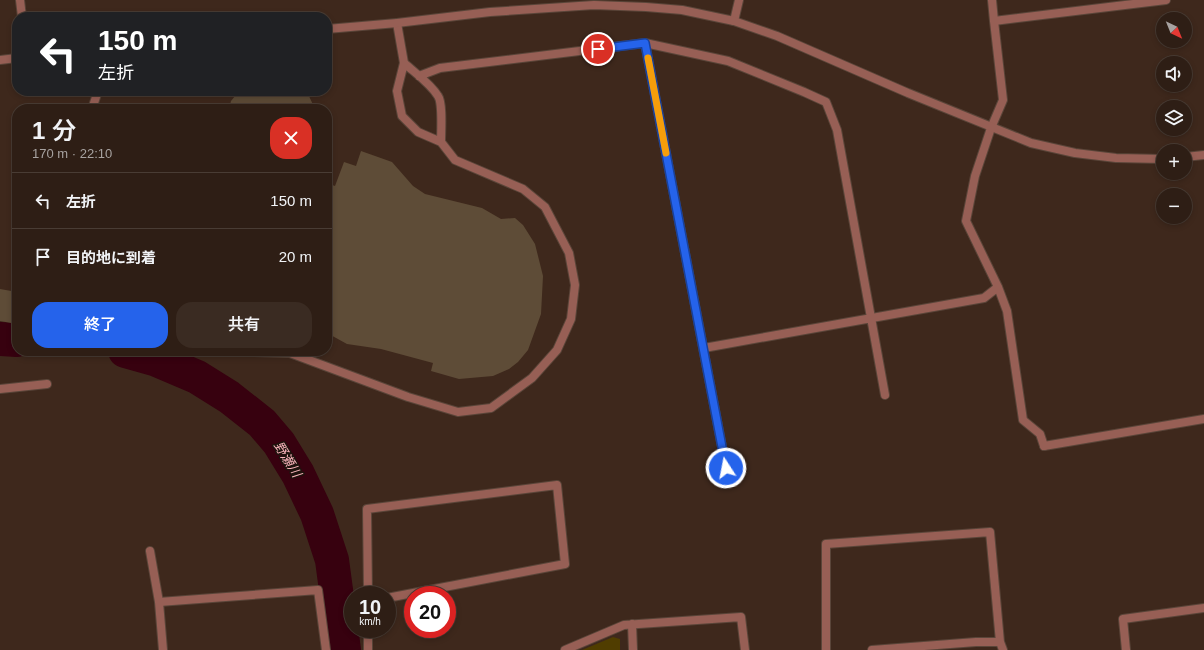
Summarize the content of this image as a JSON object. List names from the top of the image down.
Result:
{
  "water": ["野瀬川"],
  "north": "bottom right",
  "page": {
    "map_buttons": ["+", "−"],
    "turn": ["150 m", "左折"],
    "heading": ["1 分", "170 m · 22:10"],
    "list": [
      {
        "name": "左折",
        "value": "150 m"
      },
      {
        "name": "目的地に到着",
        "value": "20 m"
      }
    ],
    "buttons": ["終了", "共有"],
    "speed": "10 km/h",
    "limit": "20"
  }
}
